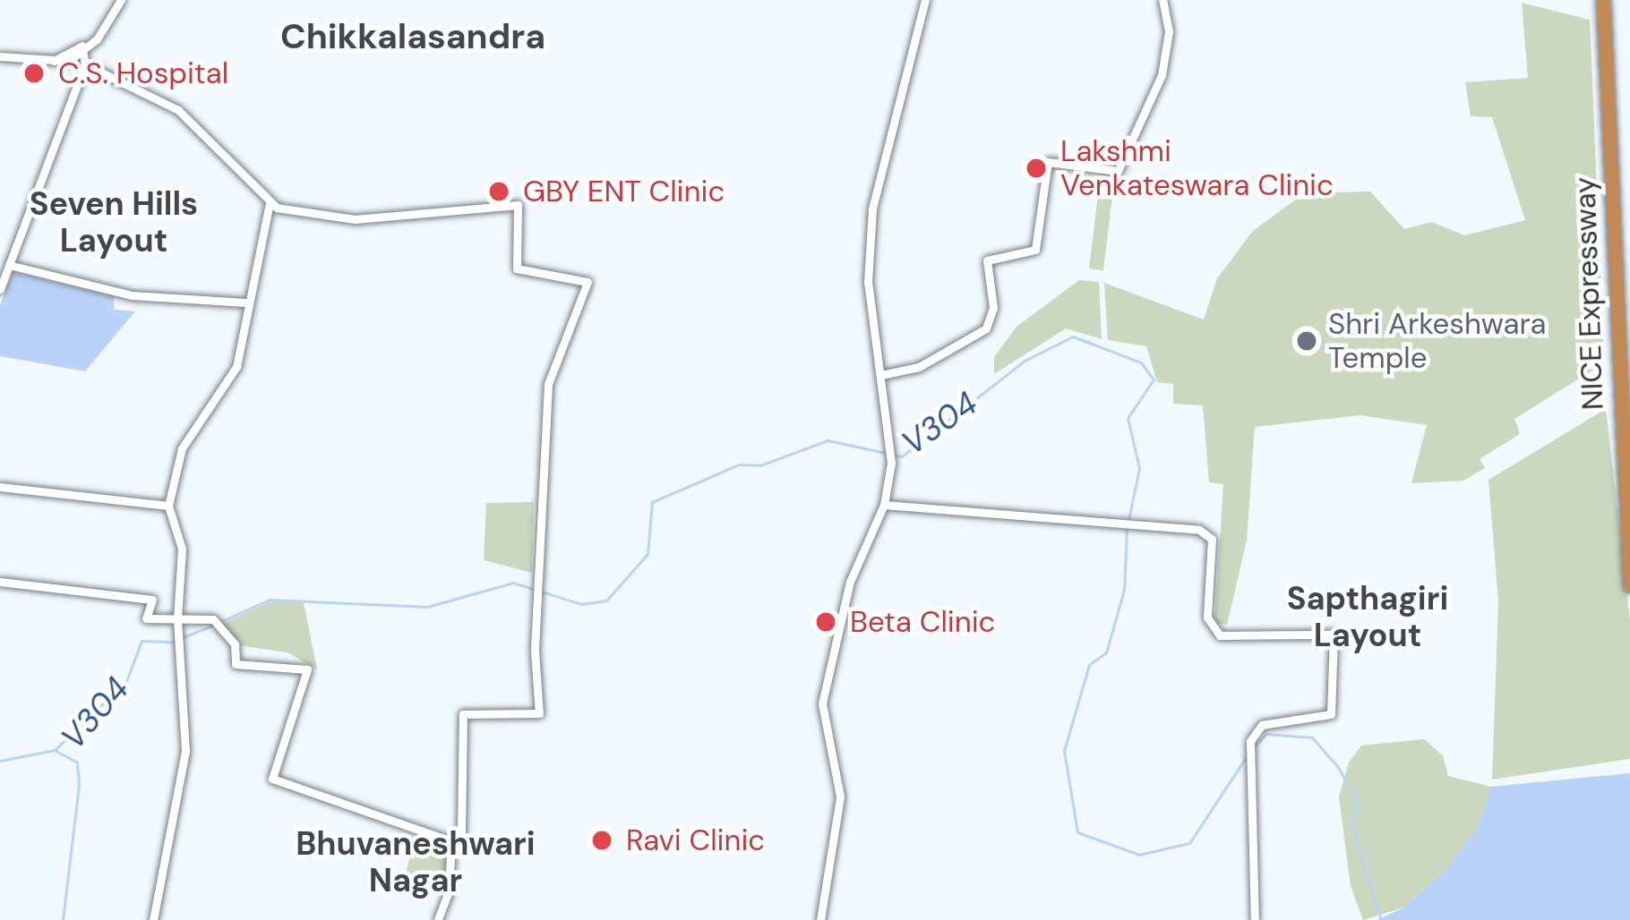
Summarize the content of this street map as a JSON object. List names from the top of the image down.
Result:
{
  "streets": {
    "highway": ["NICE Expressway"]
  },
  "districts": [
    "Chikkalasandra",
    "Seven Hills Layout",
    "Sapthagiri Layout",
    "Bhuvaneshwari Nagar"
  ],
  "water": ["V304"],
  "places": [
    "C.S. Hospital",
    "Lakshmi Venkateswara Clinic",
    "GBY ENT Clinic",
    "Shri Arkeshwara Temple",
    "Beta Clinic",
    "Ravi Clinic"
  ]
}
